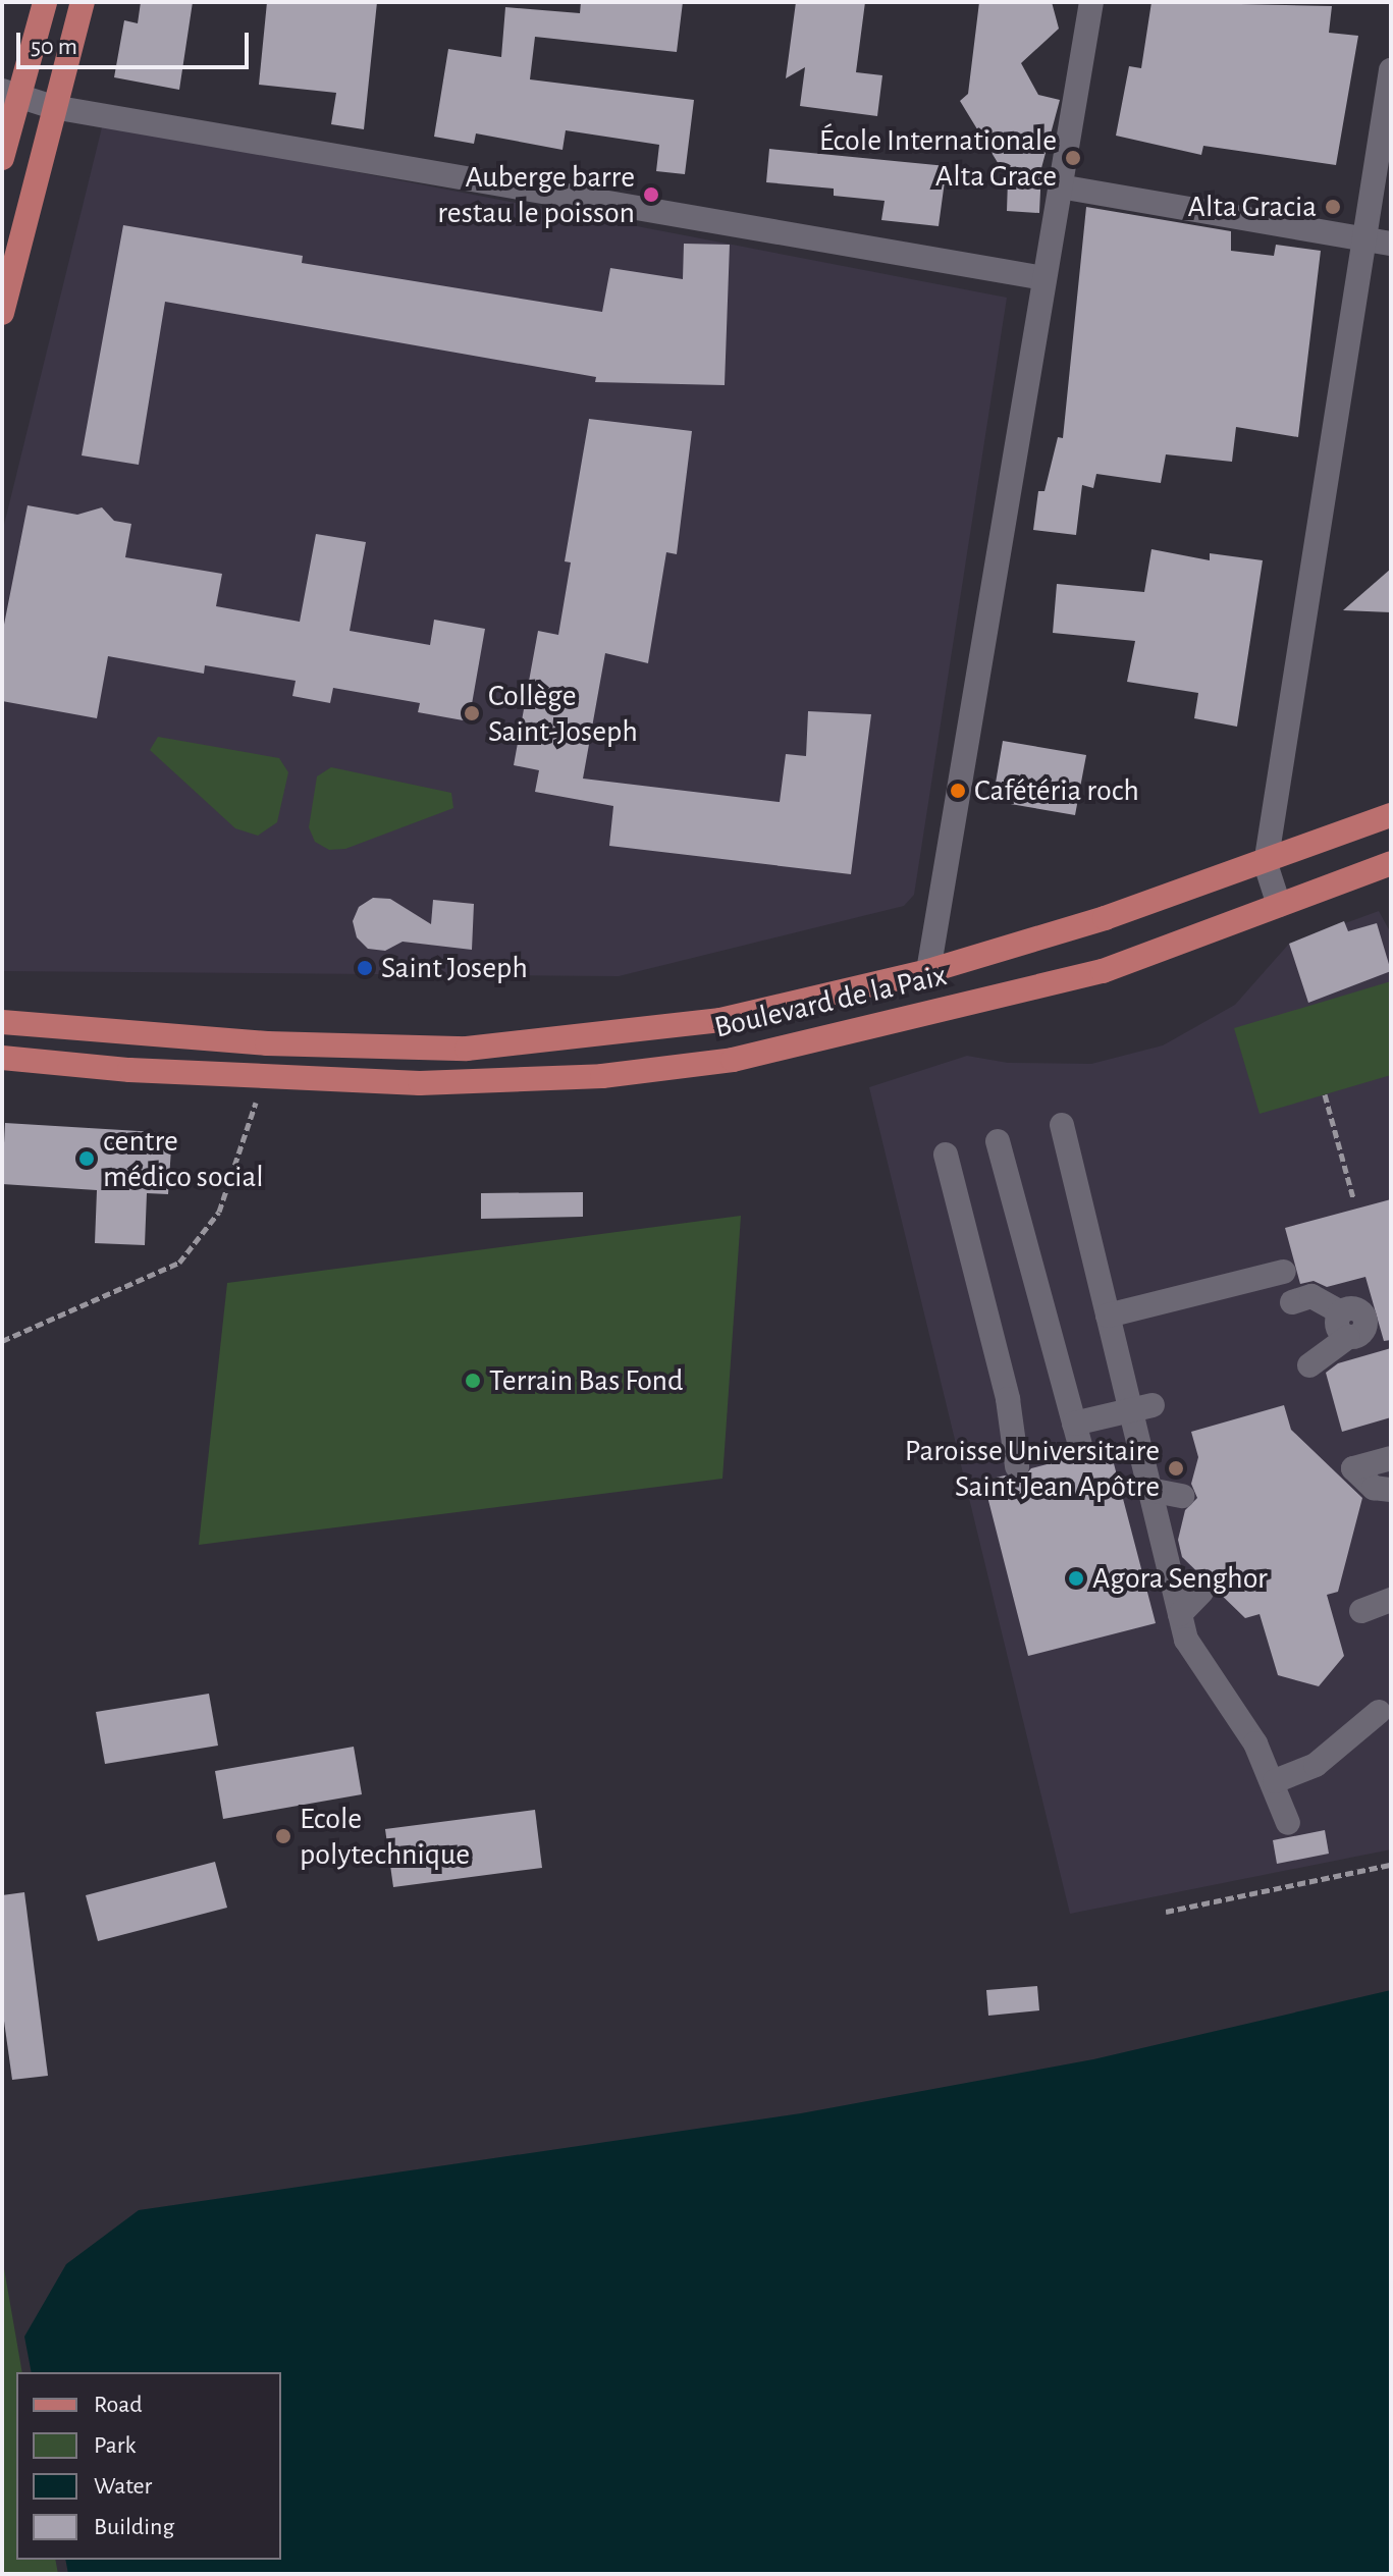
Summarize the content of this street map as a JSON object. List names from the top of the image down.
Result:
{
  "streets": {
    "main road": ["Boulevard de la Paix"]
  },
  "places": [
    "École Internationale Alta Grace",
    "Auberge barre restau le poisson",
    "Alta Gracia",
    "Collège Saint-Joseph",
    "Cafétéria roch",
    "Saint Joseph",
    "centre médico social",
    "Terrain Bas Fond",
    "Paroisse Universitaire Saint Jean Apôtre",
    "Agora Senghor",
    "Ecole polytechnique"
  ],
  "legend": [
    "Road",
    "Park",
    "Water",
    "Building"
  ],
  "scale_bar": "50 m"
}
